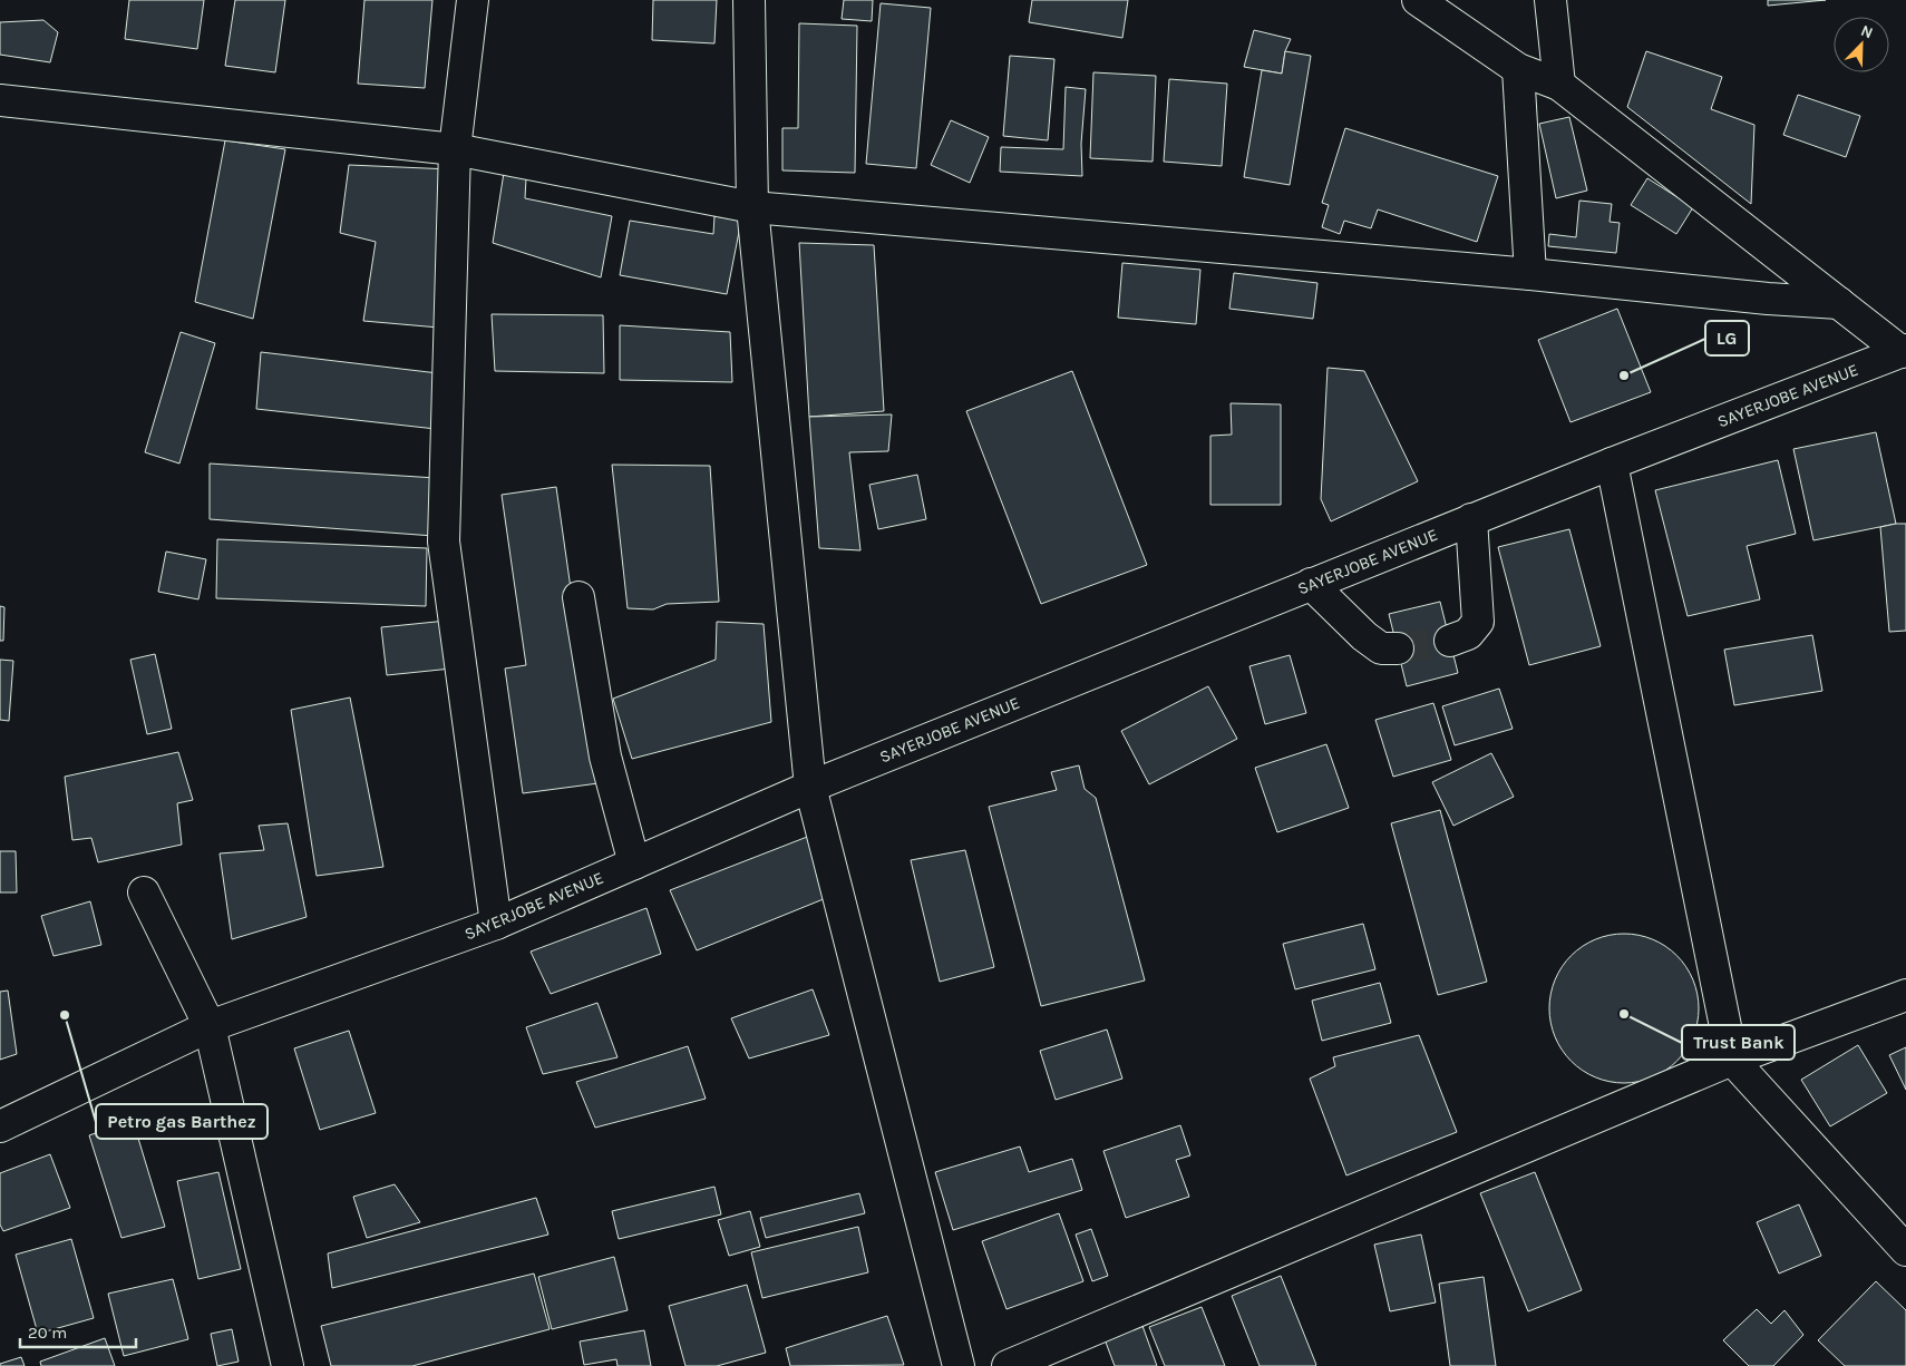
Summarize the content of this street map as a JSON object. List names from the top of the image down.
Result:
{
  "streets": {
    "street": ["SAYERJOBE AVENUE"]
  },
  "places": ["LG", "Trust Bank", "Petro gas Barthez"],
  "scale_bar": "20 m",
  "north": "top right"
}
